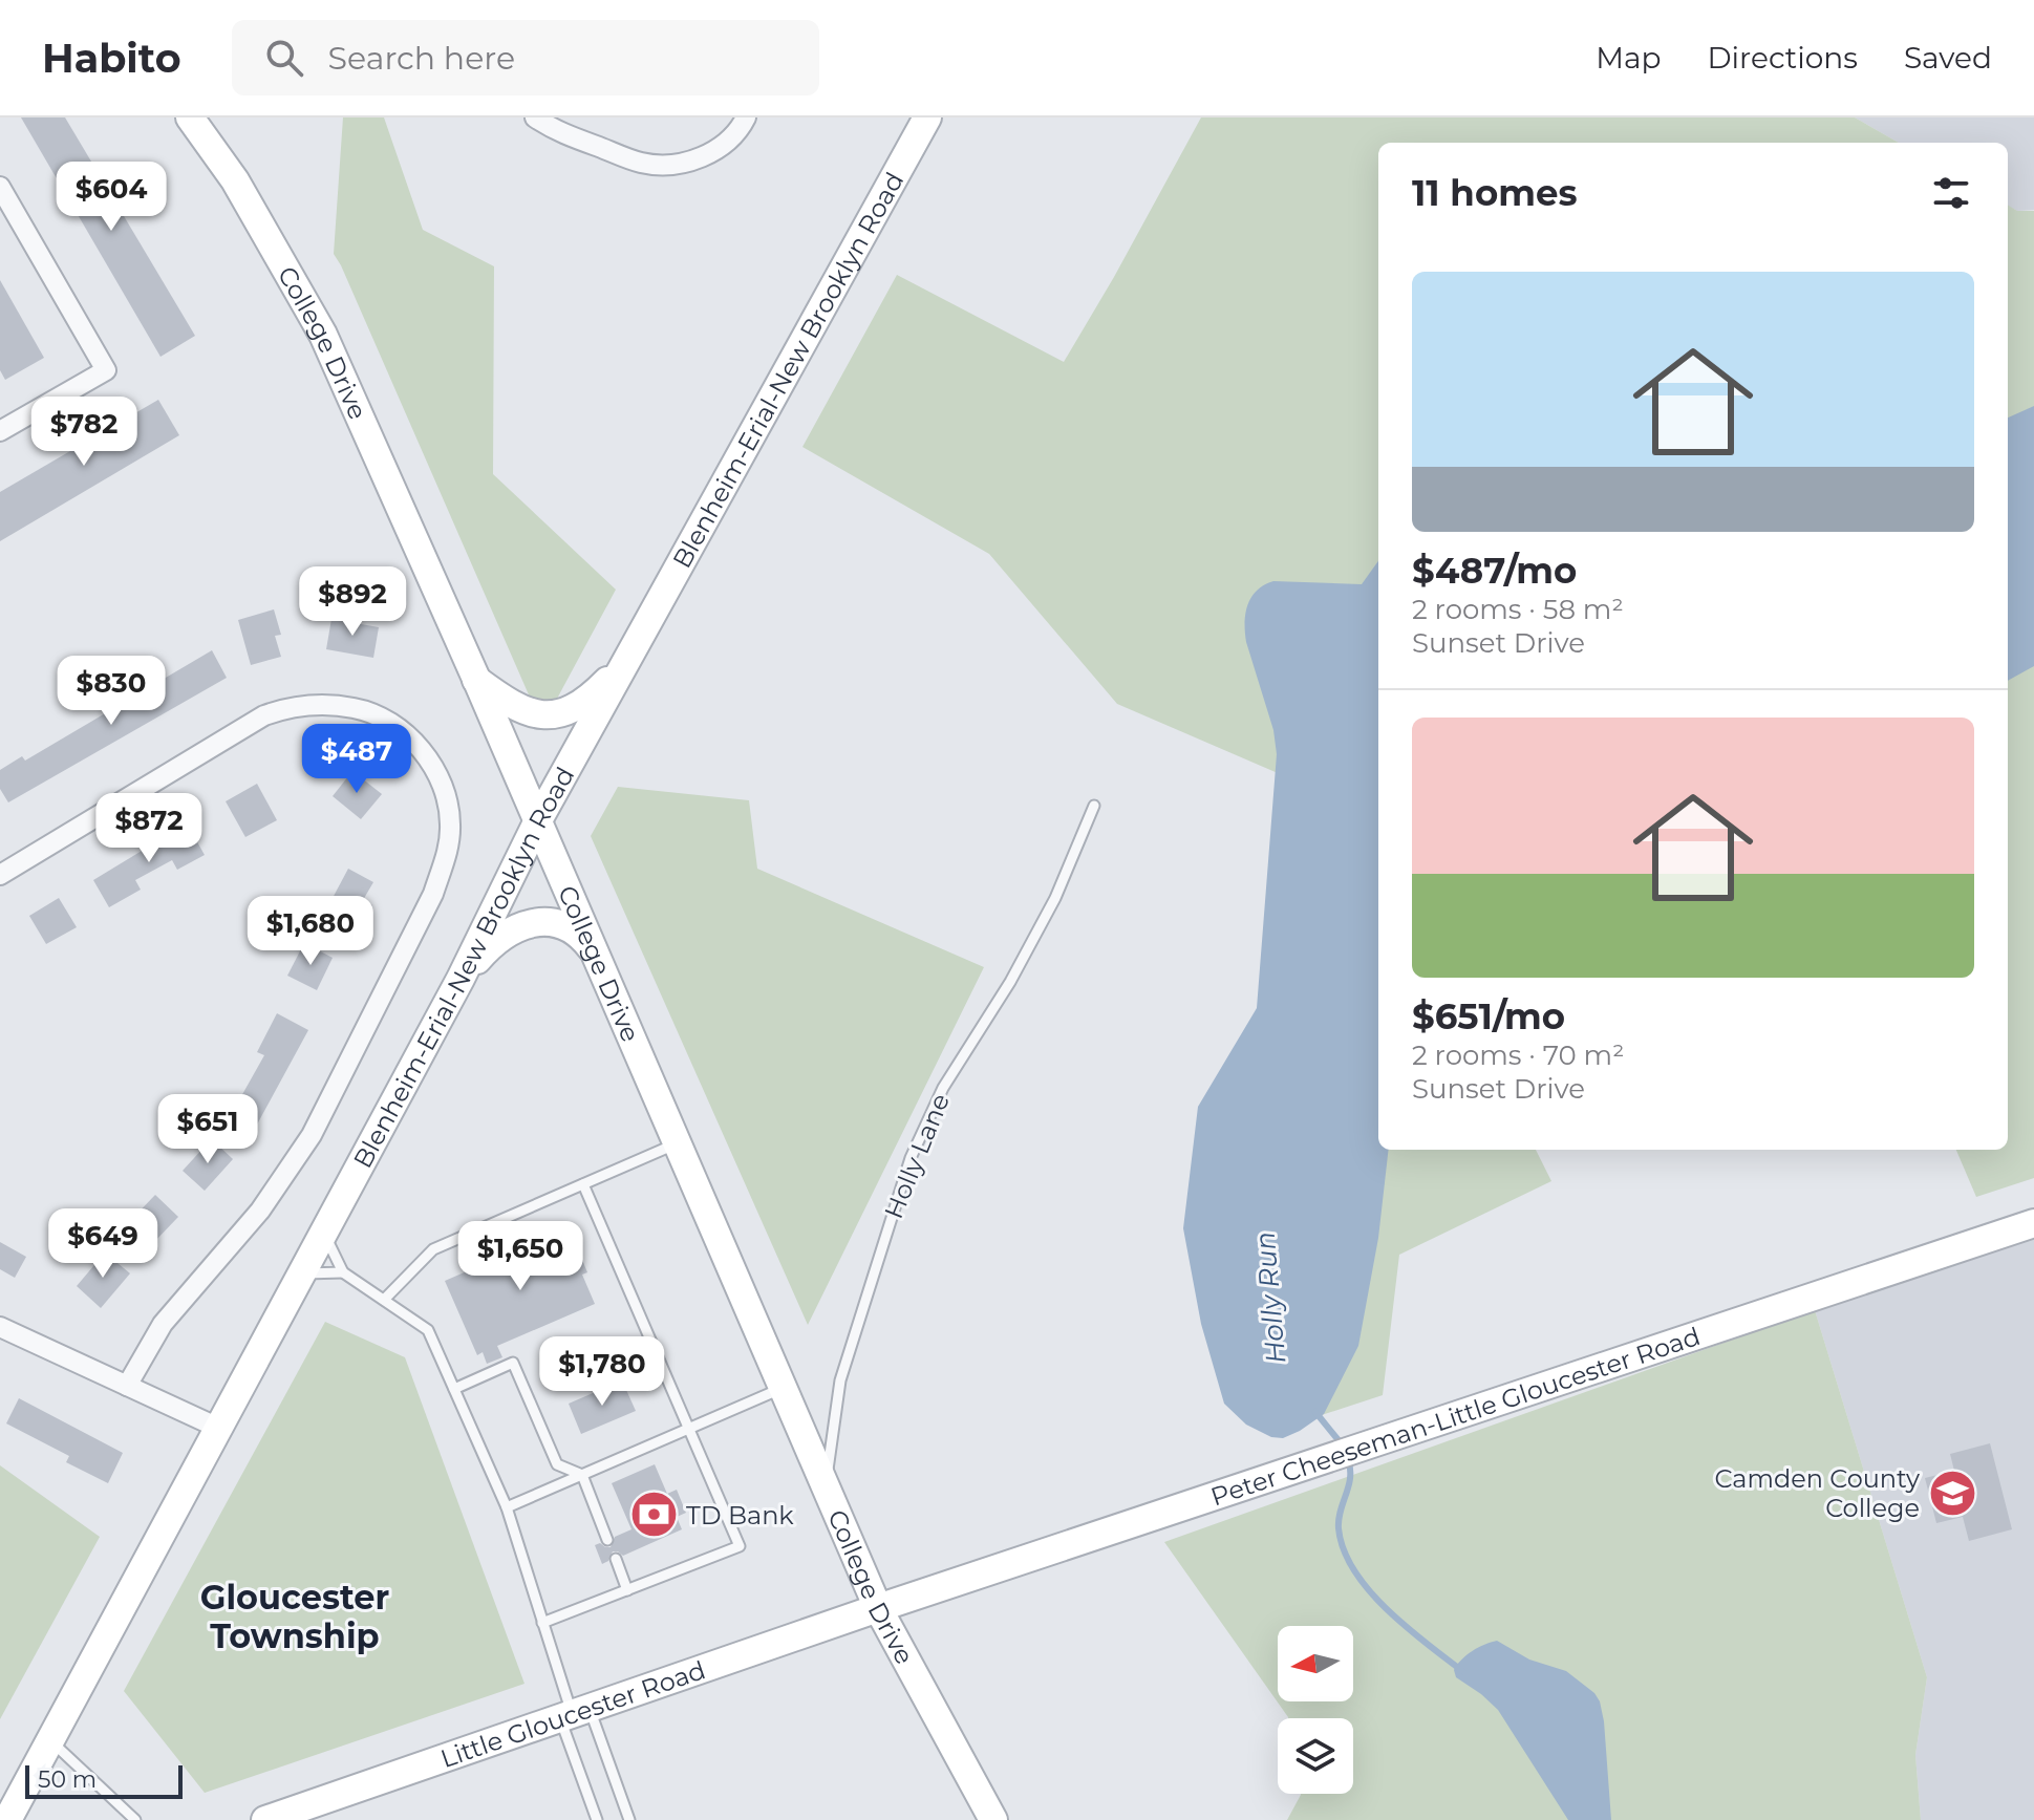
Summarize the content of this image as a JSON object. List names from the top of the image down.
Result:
{
  "streets": {
    "main road": [
      "College Drive",
      "Blenheim-Erial-New Brooklyn Road",
      "Peter Cheeseman-Little Gloucester Road",
      "Little Gloucester Road"
    ],
    "lane": ["Holly Lane"]
  },
  "crossings": [
    ["College Drive", "Blenheim-Erial-New Brooklyn Road"],
    ["College Drive", "Holly Lane"],
    ["College Drive", "Peter Cheeseman-Little Gloucester Road"],
    ["College Drive", "Little Gloucester Road"],
    ["Peter Cheeseman-Little Gloucester Road", "Little Gloucester Road"]
  ],
  "districts": ["Gloucester Township"],
  "water": ["Holly Run"],
  "places": {
    "school or university": ["Camden County College"],
    "bank": ["TD Bank"]
  },
  "scale_bar": "50 m",
  "north": "left",
  "page": {
    "header": "Habito",
    "search": "Search here",
    "nav": ["Map", "Directions", "Saved"],
    "heading": "11 homes",
    "price": [
      "$604",
      "$782",
      "$892",
      "$830",
      "$487",
      "$872",
      "$1,680",
      "$651",
      "$649",
      "$1,650",
      "$1,780"
    ],
    "list": [
      {
        "name": "$487/mo",
        "note": "2 rooms · 58 m² · Sunset Drive"
      },
      {
        "name": "$651/mo",
        "note": "2 rooms · 70 m² · Sunset Drive"
      }
    ],
    "scale": "50 m"
  }
}
